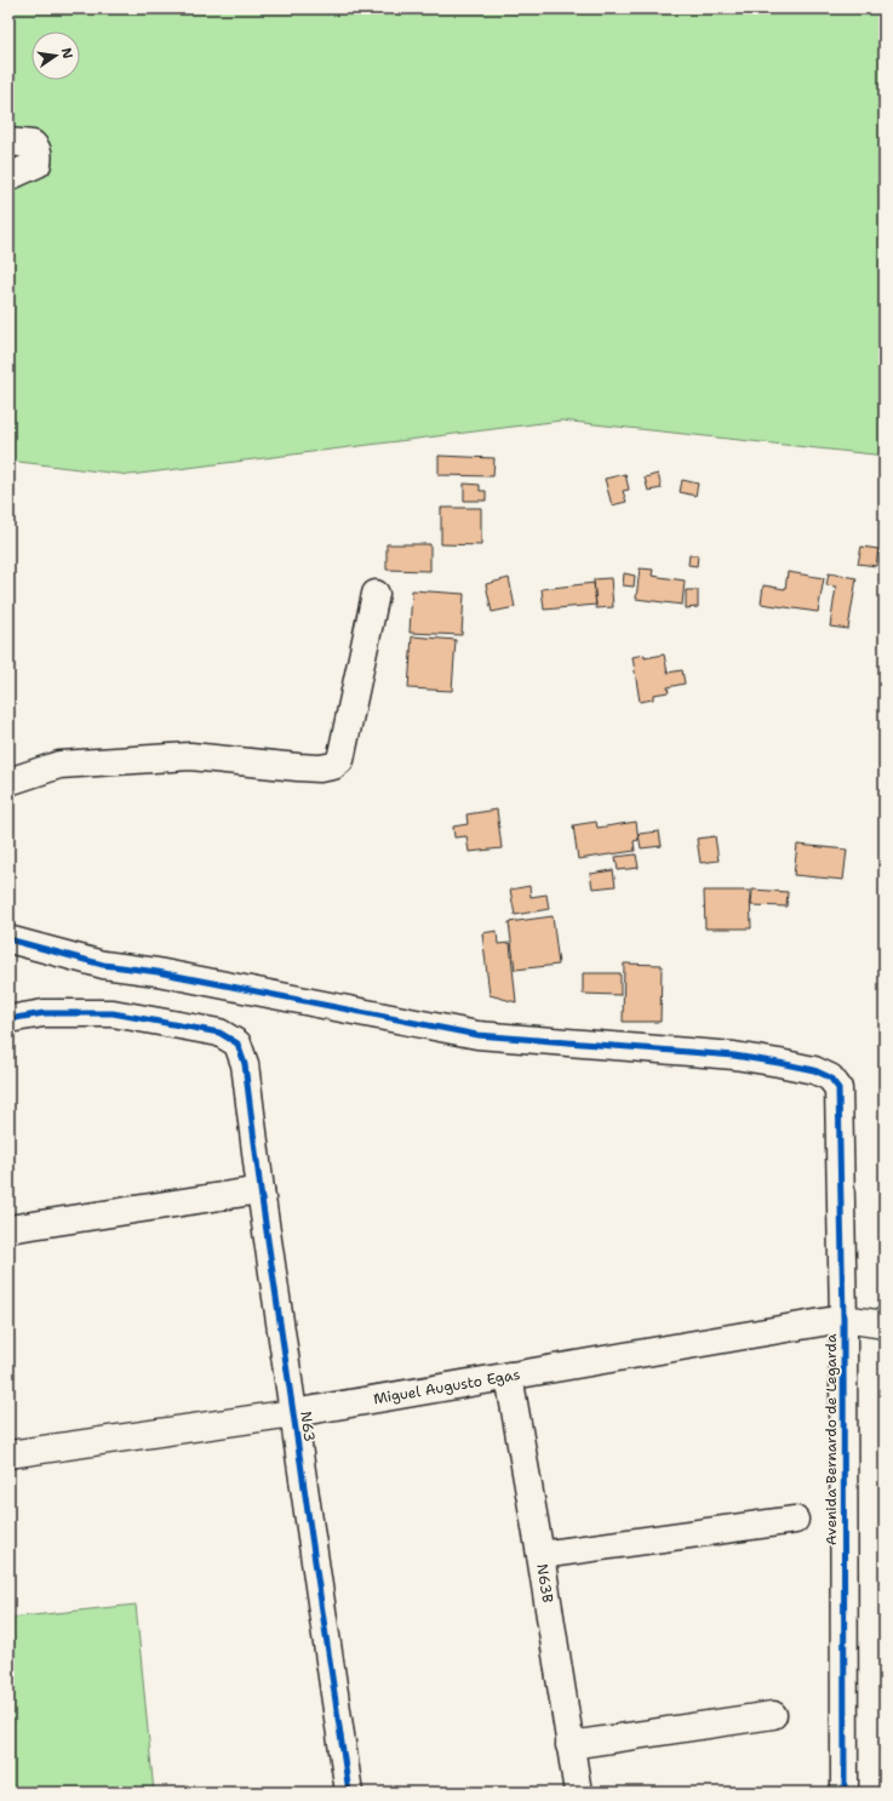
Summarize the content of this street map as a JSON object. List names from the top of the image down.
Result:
{
  "streets": {
    "street": [
      "Miguel Augusto Egas",
      "N63",
      "Avenida Bernardo de Legarda",
      "N63B"
    ]
  },
  "crossings": [
    ["Miguel Augusto Egas", "N63"],
    ["Miguel Augusto Egas", "Avenida Bernardo de Legarda"],
    ["Miguel Augusto Egas", "N63B"]
  ],
  "north": "right"
}
